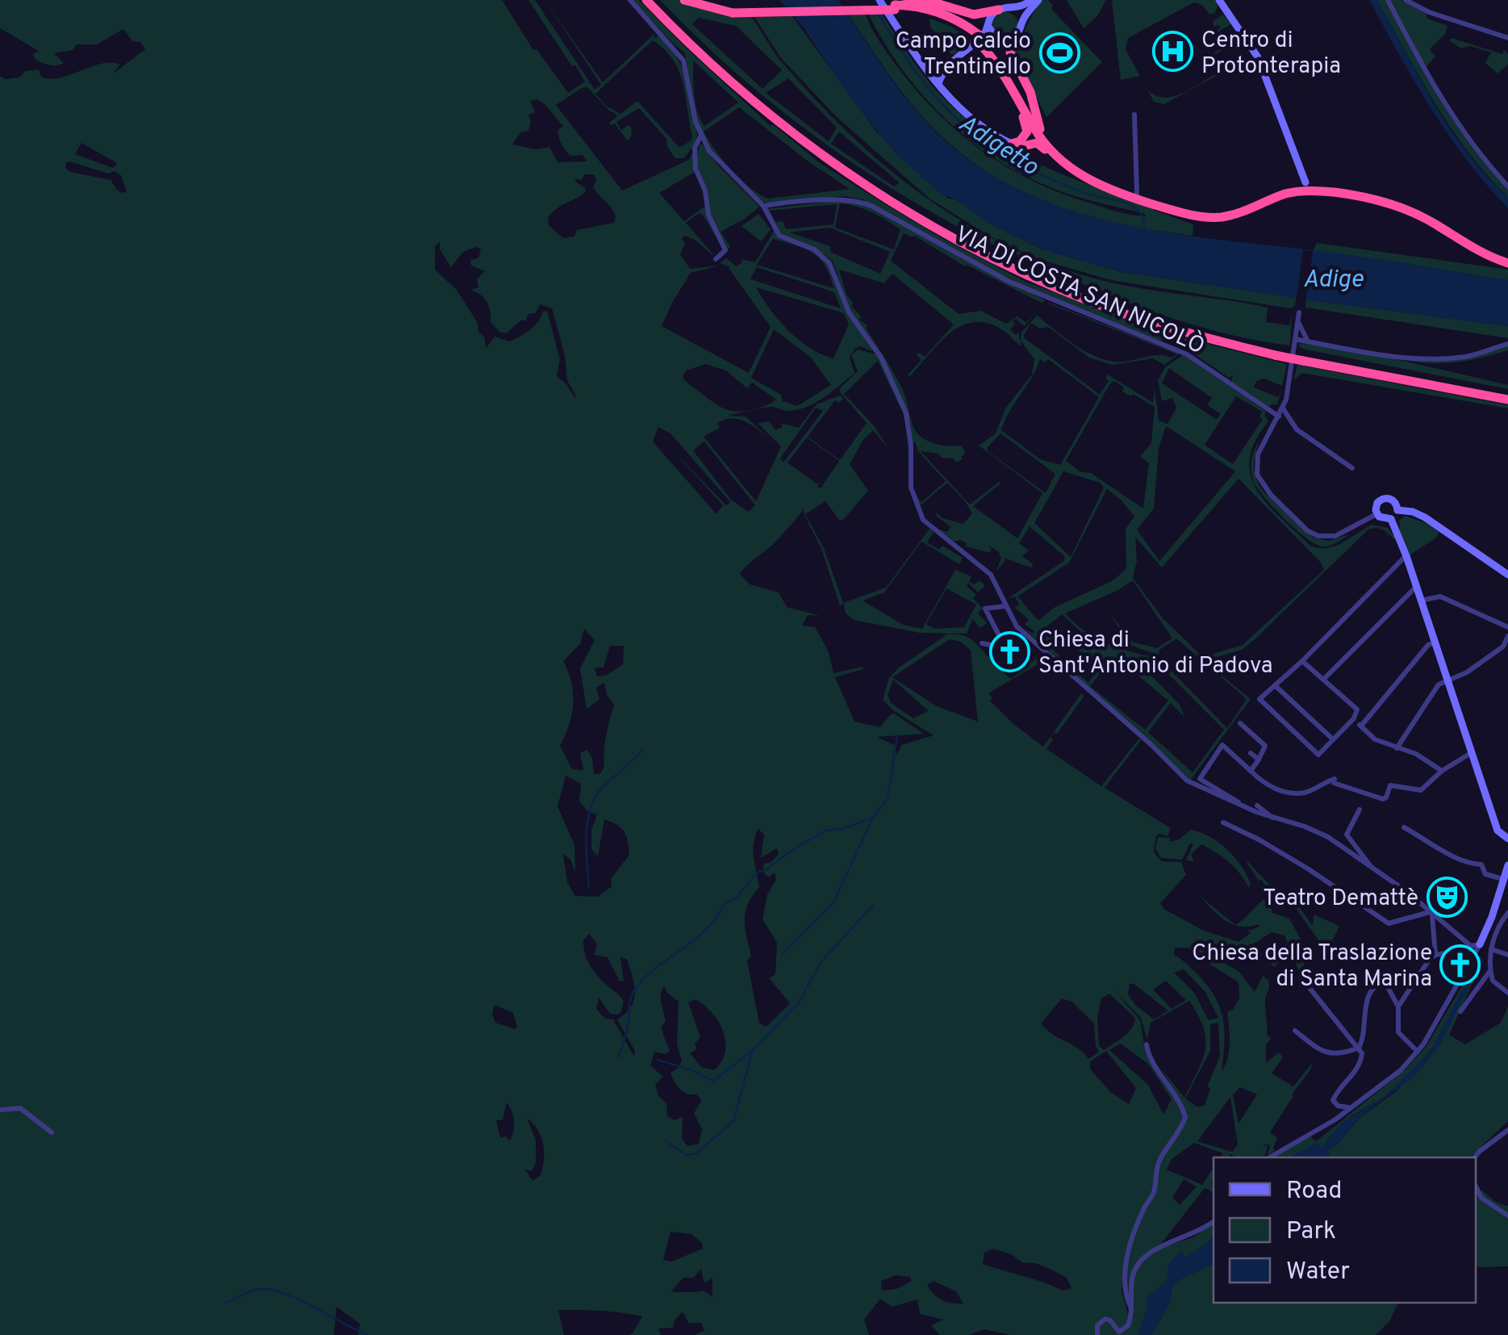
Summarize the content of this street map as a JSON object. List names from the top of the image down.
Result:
{
  "streets": {
    "street": ["VIA DI COSTA SAN NICOLÒ"]
  },
  "water": ["Adigetto", "Adige"],
  "places": {
    "hospital": ["Centro di Protonterapia"],
    "sports": ["Campo calcio Trentinello"],
    "church": ["Chiesa di Sant'Antonio di Padova", "Chiesa della Traslazione di Santa Marina"],
    "theatre": ["Teatro Demattè"]
  },
  "legend": ["Road", "Park", "Water"]
}
